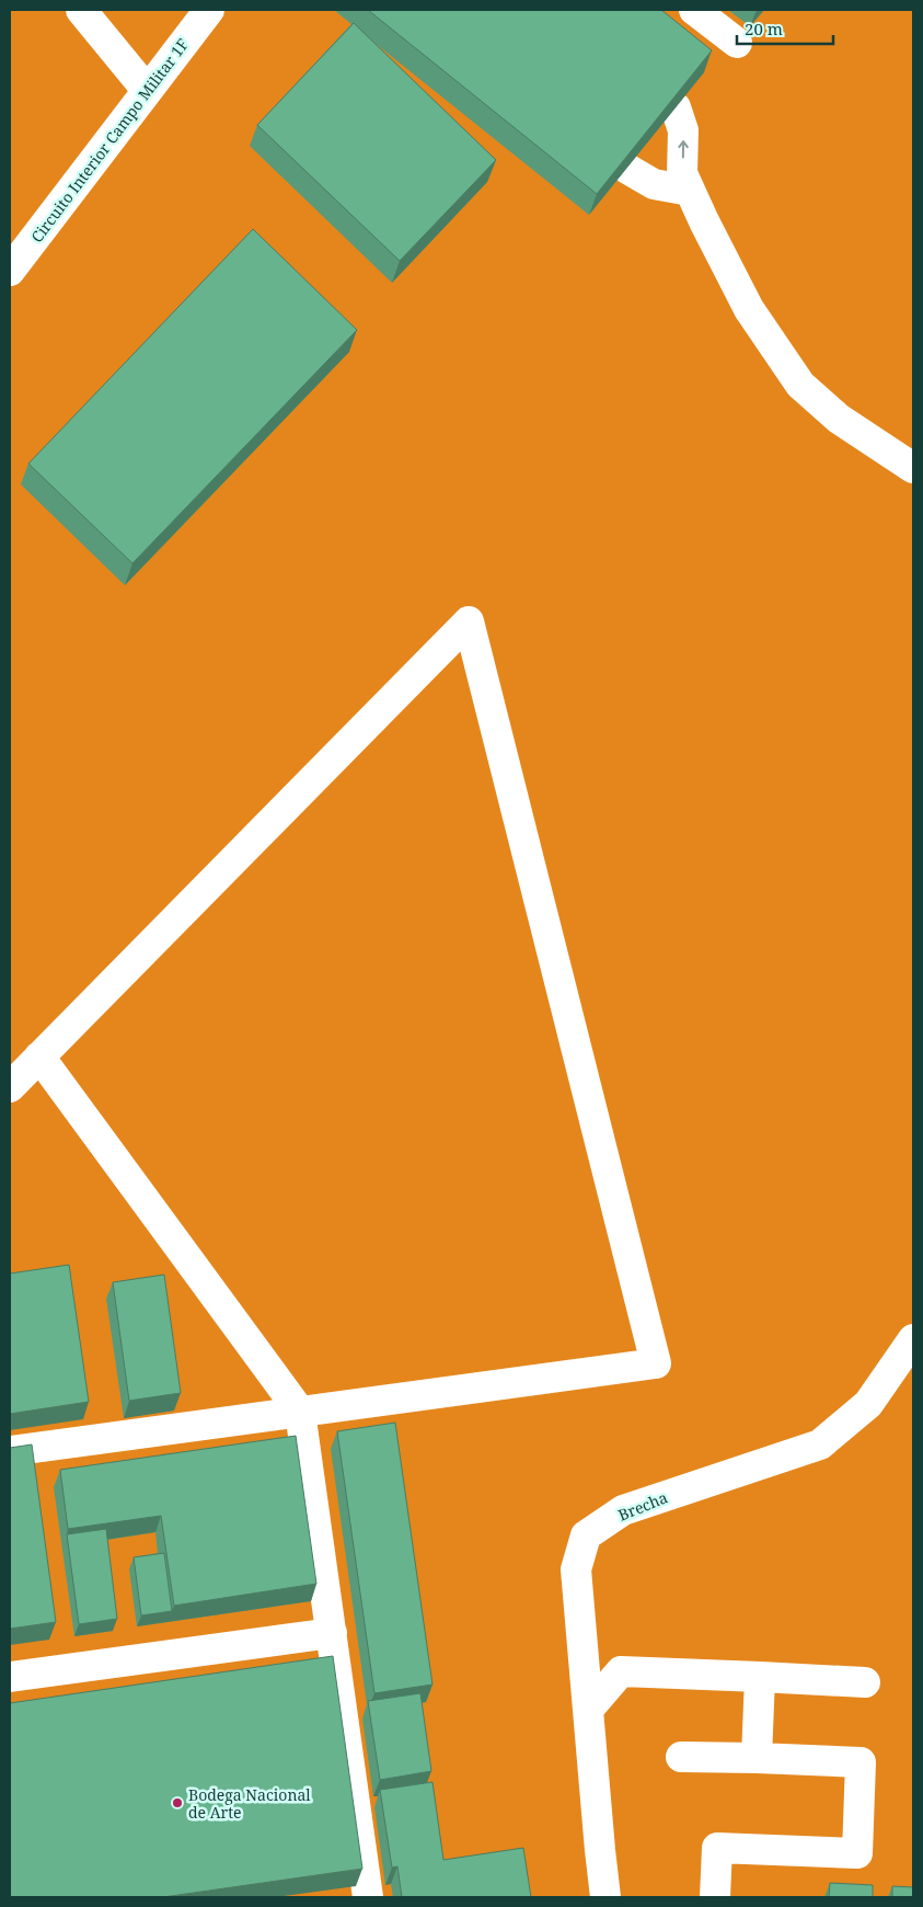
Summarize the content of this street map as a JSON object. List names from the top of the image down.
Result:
{
  "streets": {
    "street": ["Circuito Interior Campo Militar 1F", "Brecha"]
  },
  "places": ["Bodega Nacional de Arte"],
  "scale_bar": "20 m"
}
